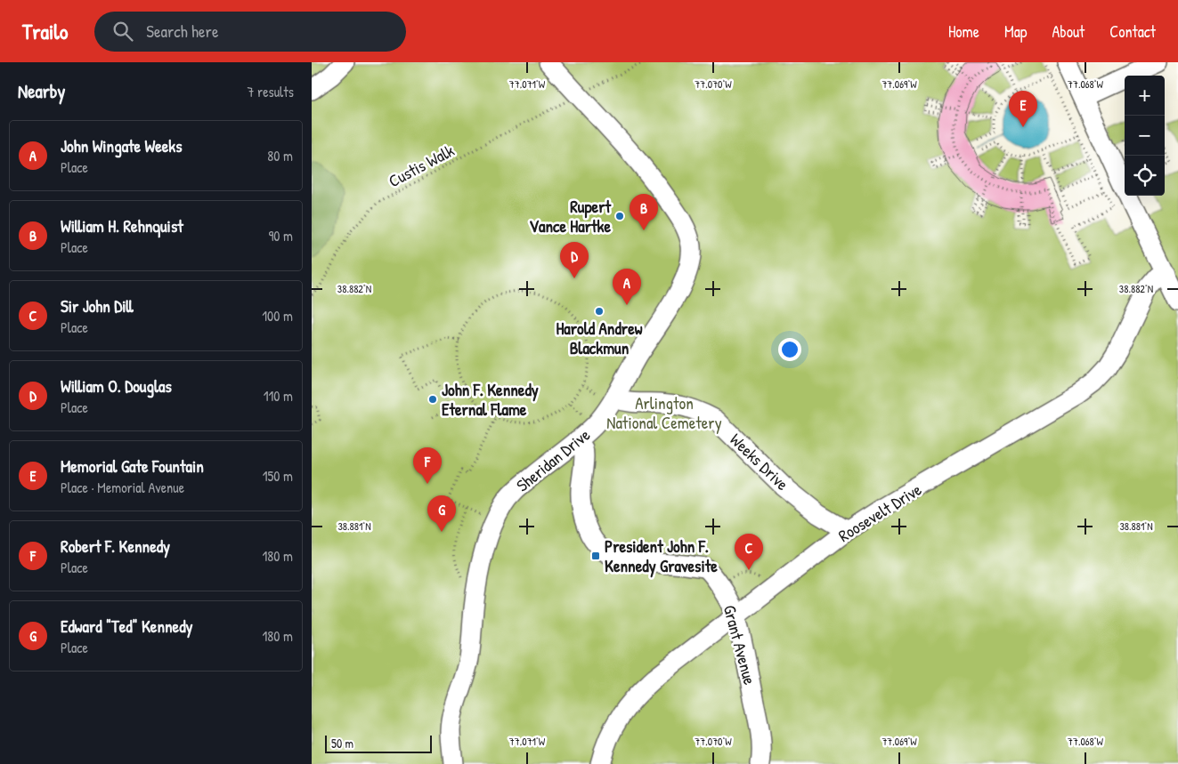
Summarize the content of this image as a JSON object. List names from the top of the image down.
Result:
{
  "streets": {
    "street": [
      "Sheridan Drive",
      "Weeks Drive",
      "Roosevelt Drive",
      "Grant Avenue"
    ],
    "path": ["Custis Walk"]
  },
  "crossings": [
    ["Custis Walk", "Sheridan Drive"],
    ["Sheridan Drive", "Weeks Drive"],
    ["Sheridan Drive", "Grant Avenue"],
    ["Weeks Drive", "Roosevelt Drive"],
    ["Roosevelt Drive", "Grant Avenue"]
  ],
  "parks": ["Arlington National Cemetery"],
  "places": {
    "other": ["Rupert Vance Hartke", "Harold Andrew Blackmun", "John F. Kennedy Eternal Flame"],
    "transit": ["President John F. Kennedy Gravesite"]
  },
  "scale_bar": "50 m",
  "page": {
    "header": "Trailo",
    "search": "Search here",
    "nav": [
      "Home",
      "Map",
      "About",
      "Contact"
    ],
    "heading": ["Nearby", "7 results"],
    "map_buttons": ["+", "−"],
    "pins": [
      "E",
      "B",
      "D",
      "A",
      "F",
      "G",
      "C"
    ],
    "list": [
      {
        "mark": "A",
        "name": "John Wingate Weeks",
        "note": "Place",
        "value": "80 m"
      },
      {
        "mark": "B",
        "name": "William H. Rehnquist",
        "note": "Place",
        "value": "90 m"
      },
      {
        "mark": "C",
        "name": "Sir John Dill",
        "note": "Place",
        "value": "100 m"
      },
      {
        "mark": "D",
        "name": "William O. Douglas",
        "note": "Place",
        "value": "110 m"
      },
      {
        "mark": "E",
        "name": "Memorial Gate Fountain",
        "note": "Place · Memorial Avenue",
        "value": "150 m"
      },
      {
        "mark": "F",
        "name": "Robert F. Kennedy",
        "note": "Place",
        "value": "180 m"
      },
      {
        "mark": "G",
        "name": "Edward \"Ted\" Kennedy",
        "note": "Place",
        "value": "180 m"
      }
    ],
    "scale": "50 m"
  },
  "coordinates": [
    "77.071°W",
    "77.070°W",
    "77.069°W",
    "77.068°W",
    "38.882°N",
    "38.881°N"
  ]
}
